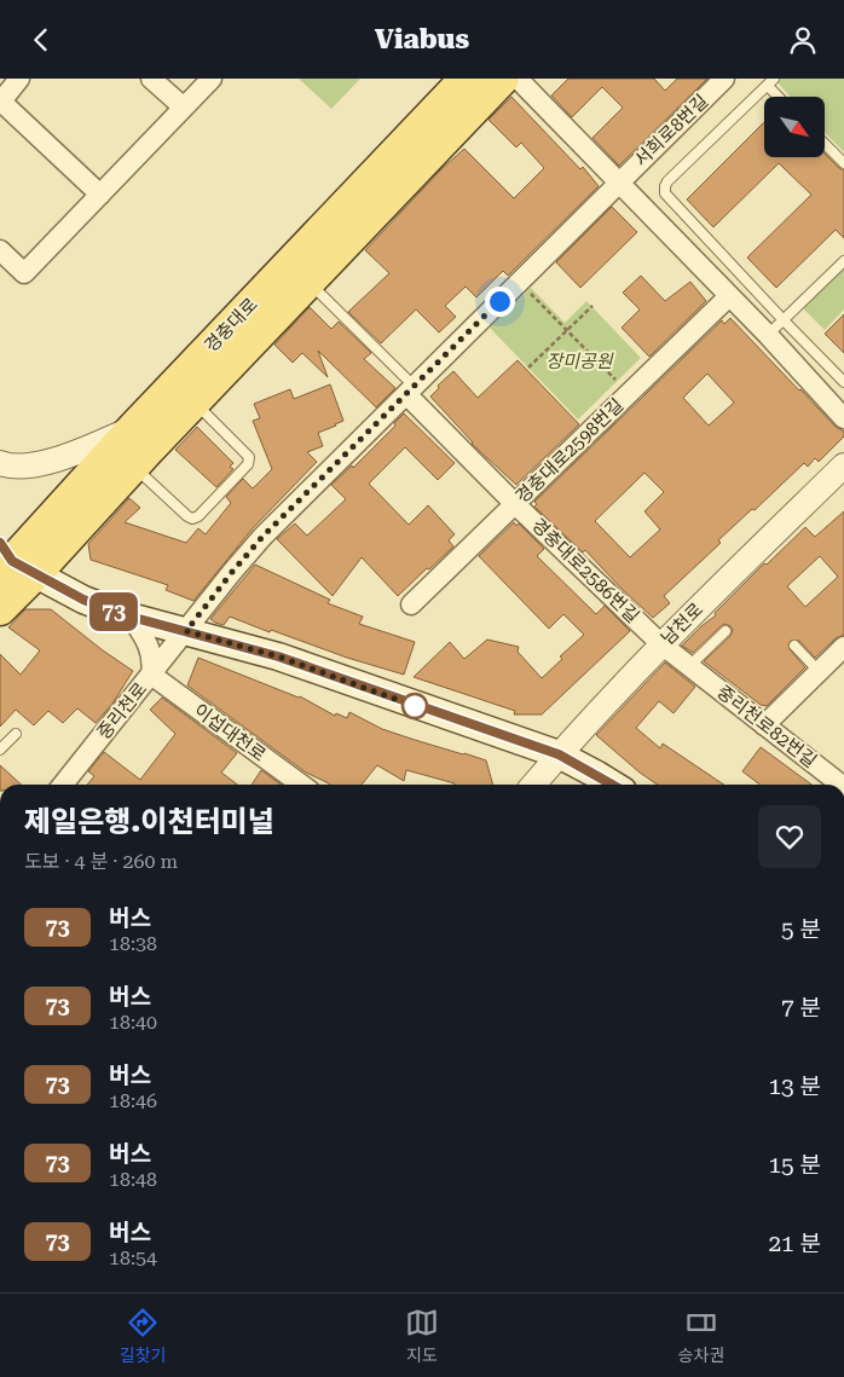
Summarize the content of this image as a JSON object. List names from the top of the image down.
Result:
{
  "streets": {
    "main road": ["경충대로"],
    "street": [
      "서희로8번길",
      "경충대로2598번길",
      "경충대로2586번길",
      "남천로",
      "중리천로",
      "중리천로82번길",
      "이섭대천로"
    ]
  },
  "crossings": [
    ["서희로8번길", "경충대로2586번길"],
    ["서희로8번길", "중리천로"],
    ["경충대로", "경충대로2586번길"],
    ["경충대로2598번길", "경충대로2586번길"],
    ["경충대로2586번길", "남천로"],
    ["경충대로2586번길", "중리천로"],
    ["경충대로2586번길", "중리천로82번길"],
    ["남천로", "중리천로82번길"],
    ["중리천로", "이섭대천로"]
  ],
  "parks": ["장미공원"],
  "lines": ["bus line 73"],
  "north": "bottom right",
  "page": {
    "header": "Viabus",
    "on_map": "73",
    "heading": ["제일은행.이천터미널", "도보 · 4 분 · 260 m"],
    "list": [
      {
        "mark": "73",
        "name": "버스",
        "note": "18:38",
        "value": "5 분"
      },
      {
        "mark": "73",
        "name": "버스",
        "note": "18:40",
        "value": "7 분"
      },
      {
        "mark": "73",
        "name": "버스",
        "note": "18:46",
        "value": "13 분"
      },
      {
        "mark": "73",
        "name": "버스",
        "note": "18:48",
        "value": "15 분"
      },
      {
        "mark": "73",
        "name": "버스",
        "note": "18:54",
        "value": "21 분"
      }
    ],
    "tabs": ["길찾기", "지도", "승차권"]
  }
}
